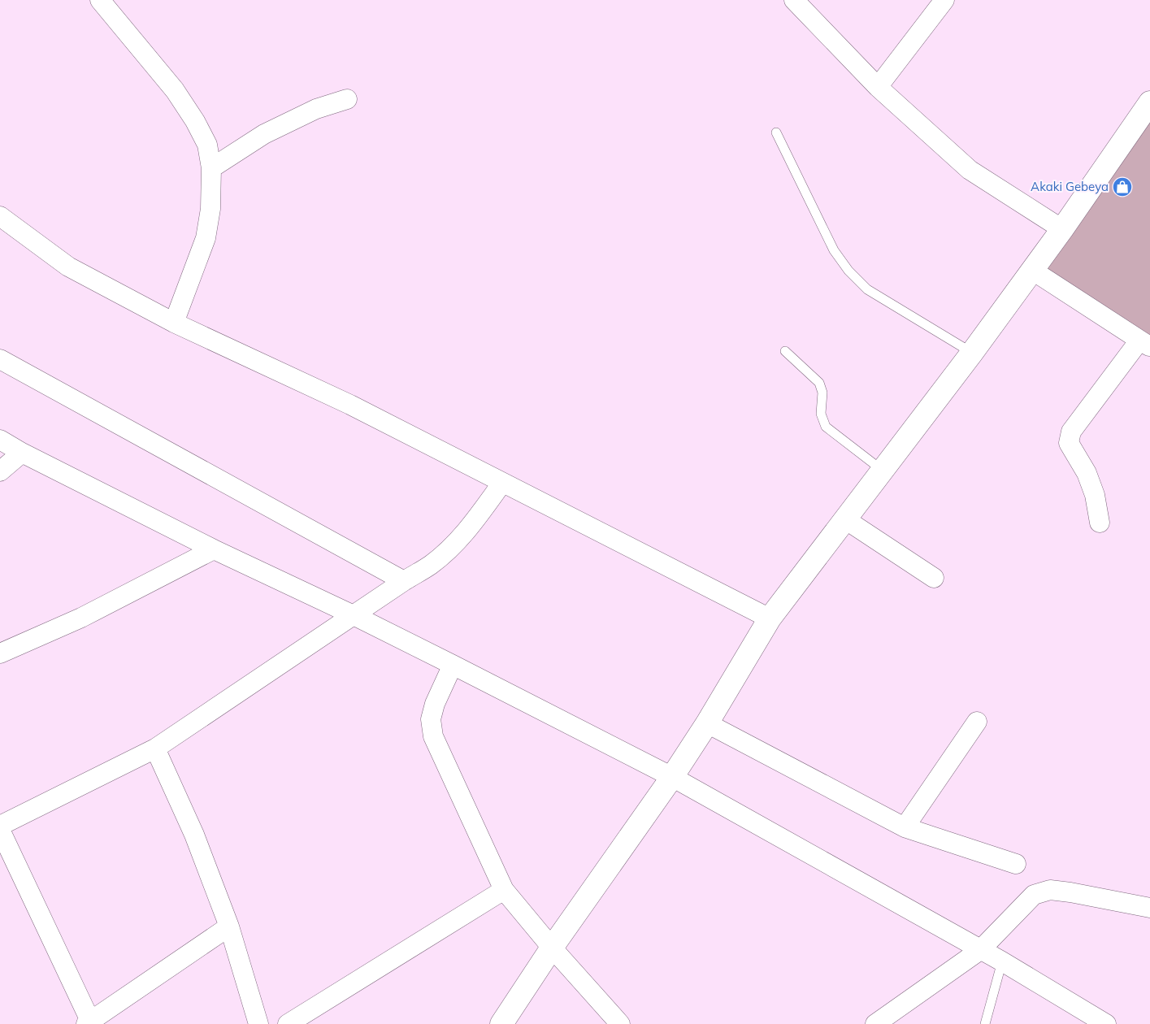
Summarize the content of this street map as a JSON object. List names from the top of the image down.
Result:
{
  "places": {
    "shop": ["Akaki Gebeya"]
  }
}
